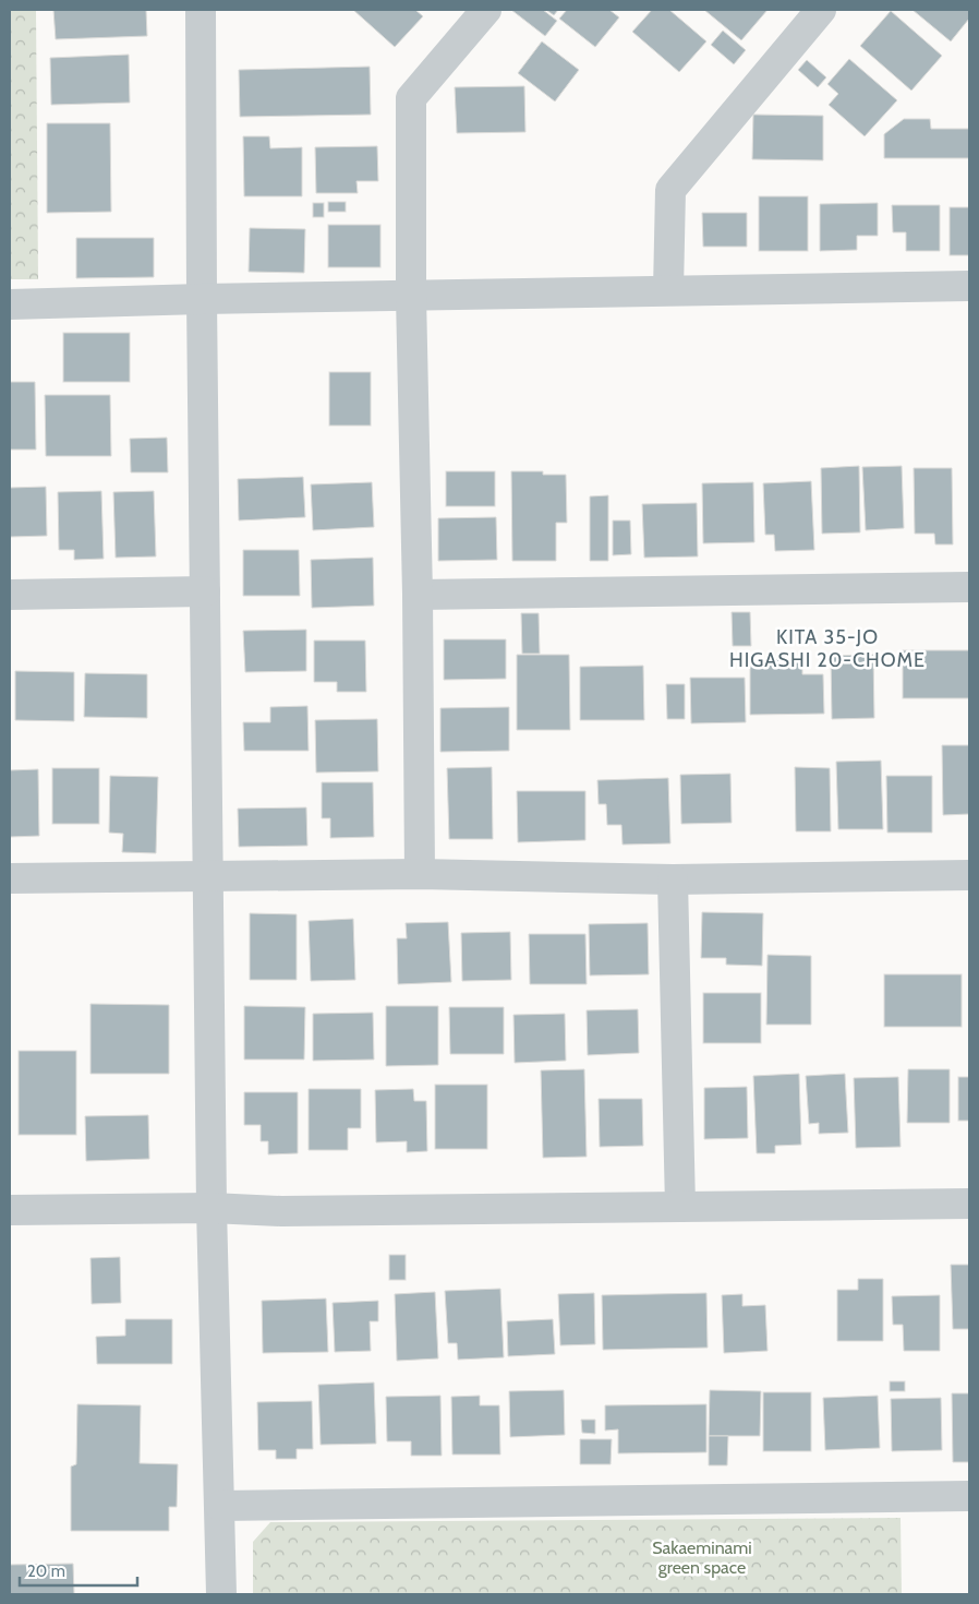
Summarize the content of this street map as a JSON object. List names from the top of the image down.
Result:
{
  "districts": ["KITA 35-JO HIGASHI 20-CHOME"],
  "parks": ["Sakaeminami green space"],
  "scale_bar": "20 m"
}
